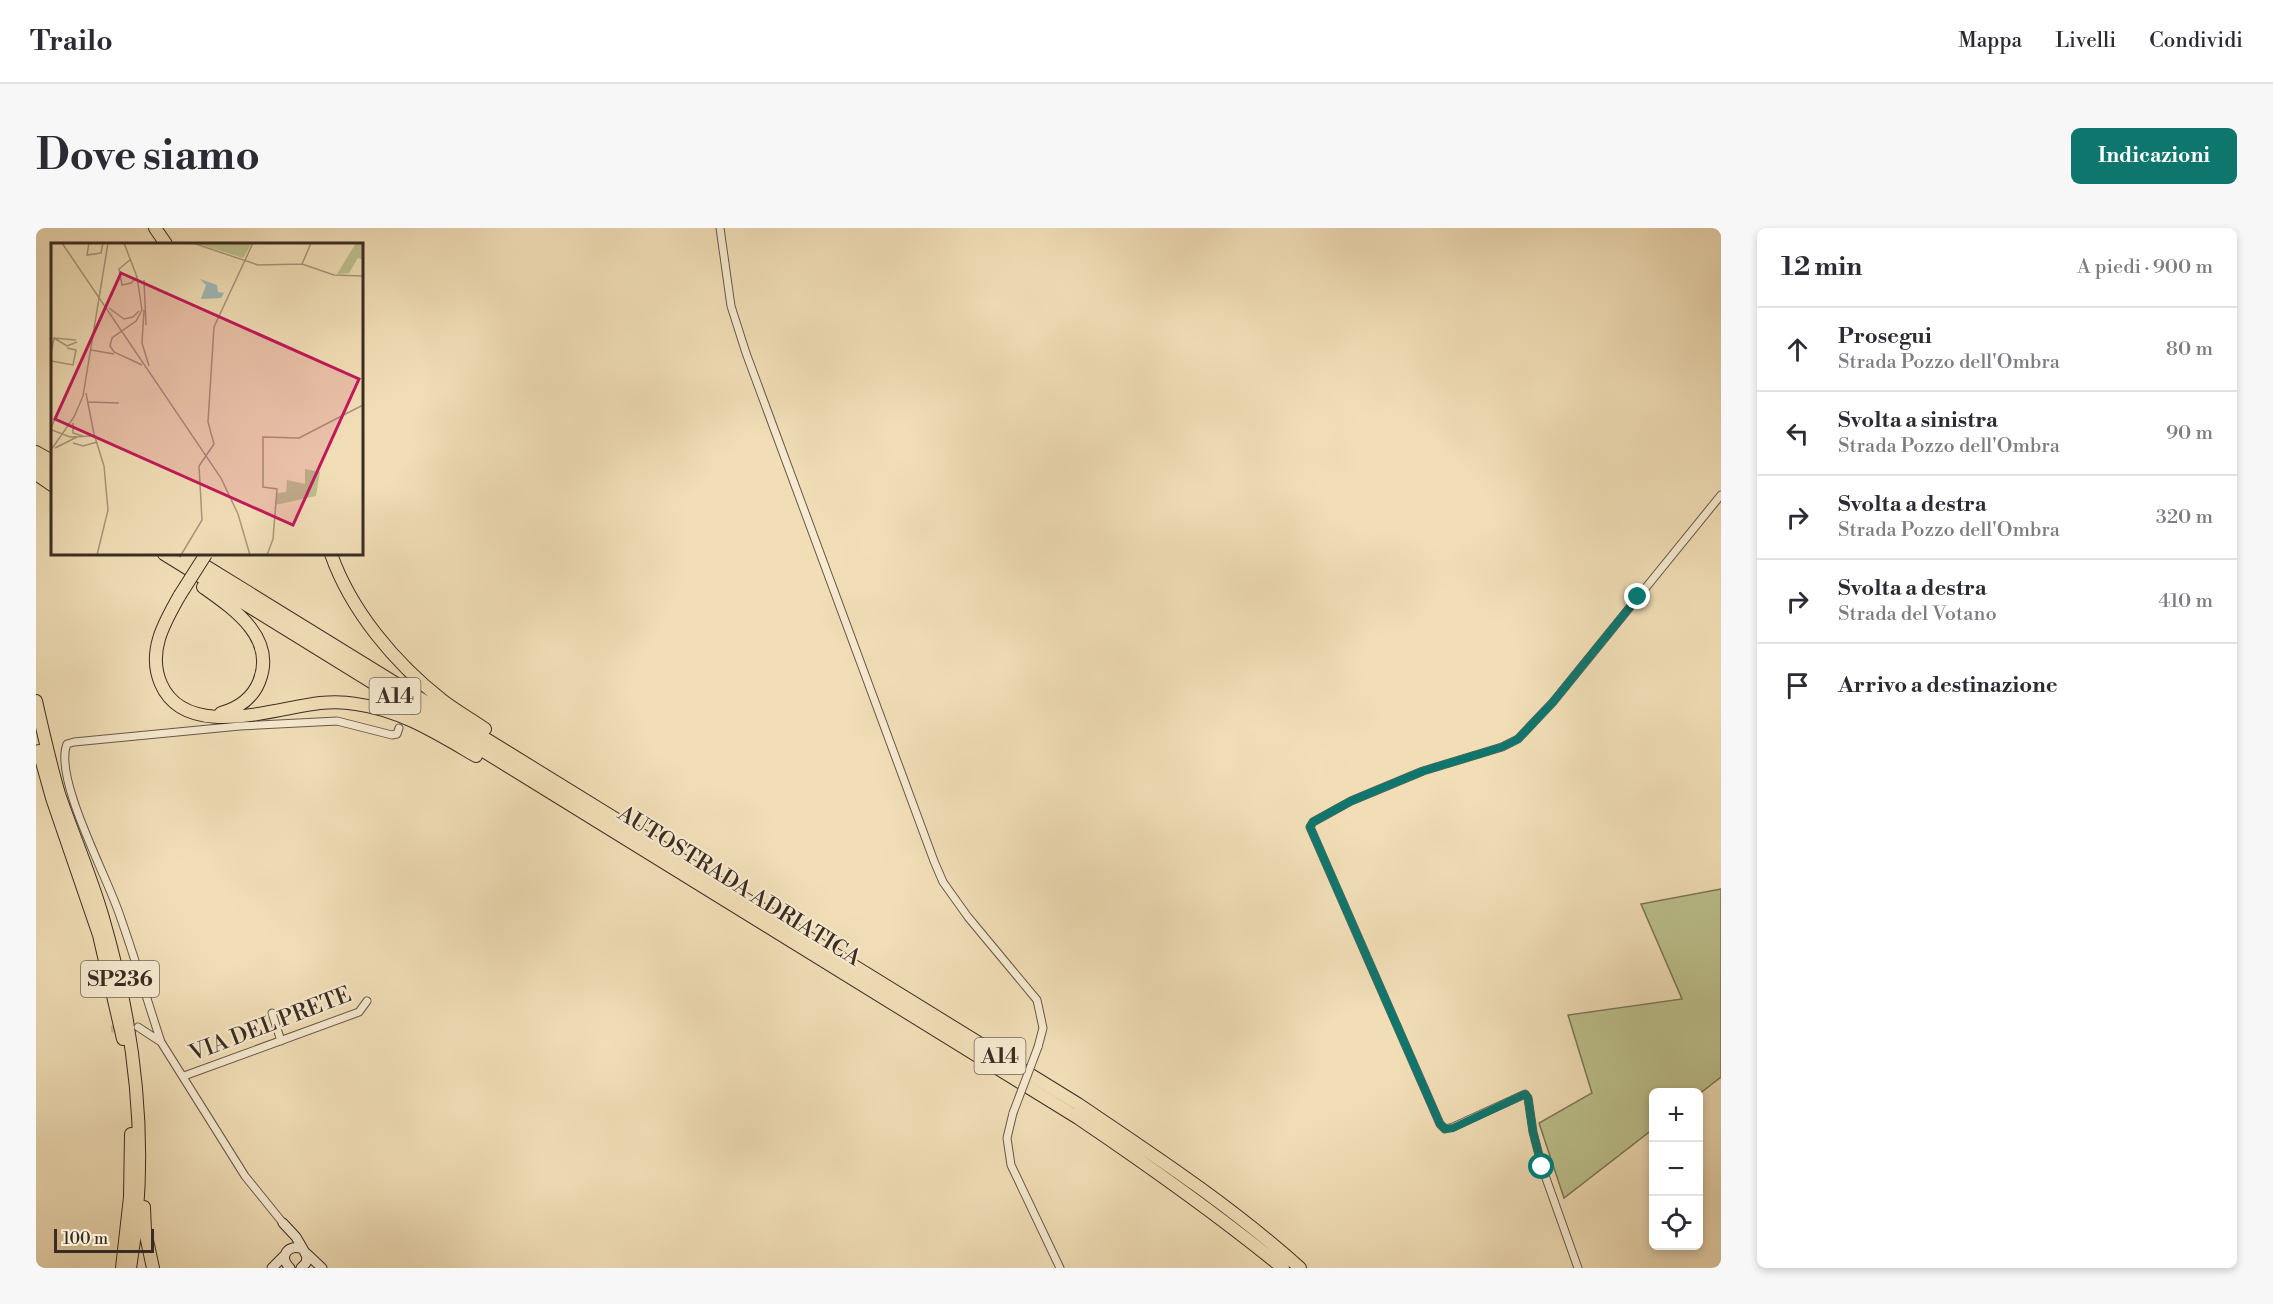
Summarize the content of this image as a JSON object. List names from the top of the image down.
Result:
{
  "streets": {
    "highway": ["A14", "AUTOSTRADA ADRIATICA", "SP236"],
    "street": ["VIA DEL PRETE"]
  },
  "crossings": [
    ["A14", "AUTOSTRADA ADRIATICA"]
  ],
  "scale_bar": "100 m",
  "page": {
    "header": "Trailo",
    "nav": ["Mappa", "Livelli", "Condividi"],
    "buttons": "Indicazioni",
    "title": "Dove siamo",
    "heading": ["12 min", "A piedi · 900 m"],
    "list": [
      ["Prosegui", "Strada Pozzo dell'Ombra", "80 m"],
      ["Svolta a sinistra", "Strada Pozzo dell'Ombra", "90 m"],
      ["Svolta a destra", "Strada Pozzo dell'Ombra", "320 m"],
      ["Svolta a destra", "Strada del Votano", "410 m"],
      "Arrivo a destinazione"
    ],
    "map_buttons": ["+", "−"],
    "scale": "100 m"
  }
}
